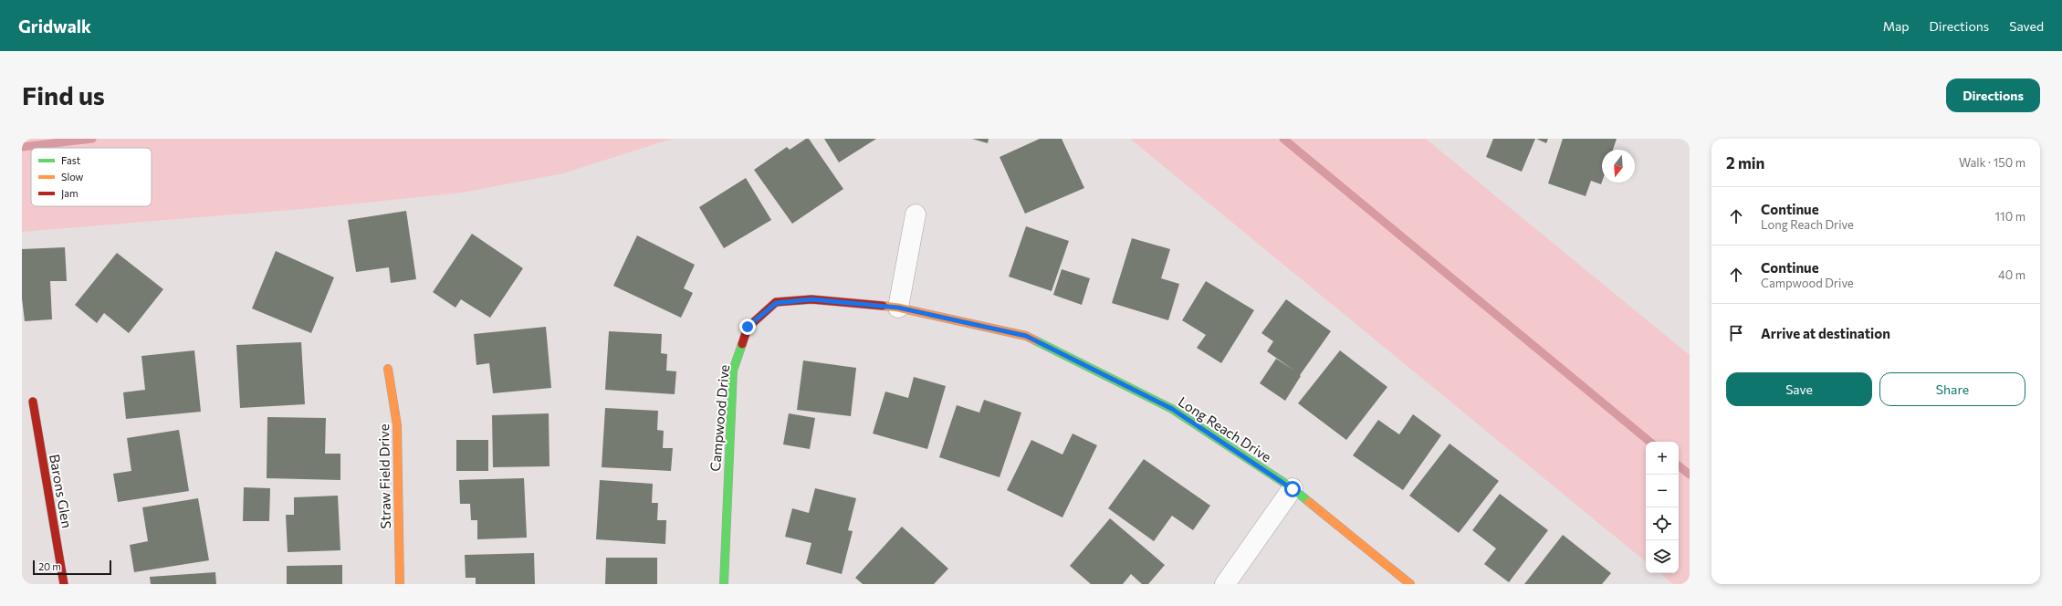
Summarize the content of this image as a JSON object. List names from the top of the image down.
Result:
{
  "streets": {
    "street": [
      "Campwood Drive",
      "Long Reach Drive",
      "Straw Field Drive",
      "Barons Glen"
    ]
  },
  "crossings": [
    ["Campwood Drive", "Long Reach Drive"]
  ],
  "legend": ["Fast", "Slow", "Jam"],
  "scale_bar": "20 m",
  "north": "bottom",
  "page": {
    "header": "Gridwalk",
    "nav": ["Map", "Directions", "Saved"],
    "buttons": [
      "Directions",
      ["Save", "Share"]
    ],
    "title": "Find us",
    "heading": ["2 min", "Walk · 150 m"],
    "list": [
      ["Continue", "Long Reach Drive", "110 m"],
      ["Continue", "Campwood Drive", "40 m"],
      "Arrive at destination"
    ],
    "map_buttons": ["+", "−"],
    "scale": "20 m"
  }
}
